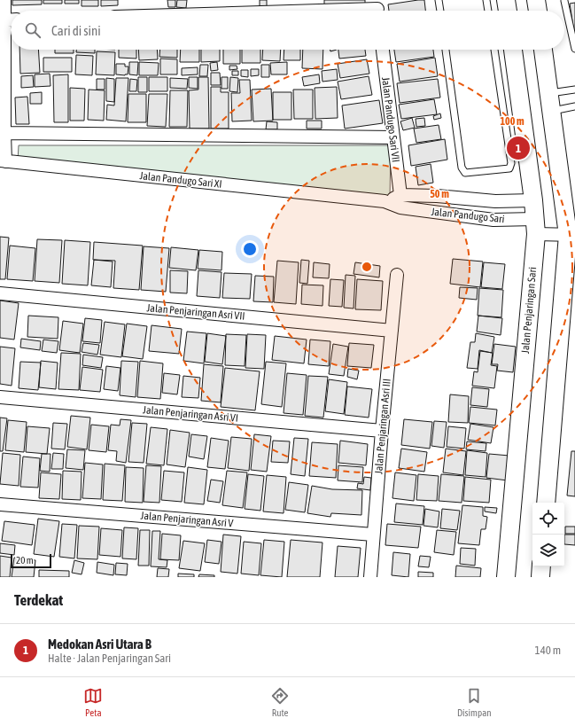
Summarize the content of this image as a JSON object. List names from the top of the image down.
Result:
{
  "streets": {
    "street": [
      "Jalan Pandugo Sari VII",
      "Jalan Pandugo Sari XI",
      "Jalan Pandugo Sari",
      "Jalan Penjaringan Sari",
      "Jalan Penjaringan Asri VII",
      "Jalan Penjaringan Asri VI",
      "Jalan Penjaringan Asri III",
      "Jalan Penjaringan Asri V"
    ]
  },
  "crossings": [
    ["Jalan Pandugo Sari VII", "Jalan Pandugo Sari XI"],
    ["Jalan Pandugo Sari VII", "Jalan Pandugo Sari"],
    ["Jalan Pandugo Sari XI", "Jalan Pandugo Sari"],
    ["Jalan Pandugo Sari", "Jalan Penjaringan Sari"],
    ["Jalan Penjaringan Asri VII", "Jalan Penjaringan Asri III"],
    ["Jalan Penjaringan Asri VI", "Jalan Penjaringan Asri III"],
    ["Jalan Penjaringan Asri III", "Jalan Penjaringan Asri V"]
  ],
  "scale_bar": "20 m",
  "page": {
    "search": "Cari di sini",
    "pins": "1",
    "scale": "20 m",
    "heading": "Terdekat",
    "list": [
      {
        "mark": "1",
        "name": "Medokan Asri Utara B",
        "note": "Halte · Jalan Penjaringan Sari",
        "value": "140 m"
      }
    ],
    "nav": ["Peta", "Rute", "Disimpan"]
  },
  "rings": ["100 m", "50 m"]
}
